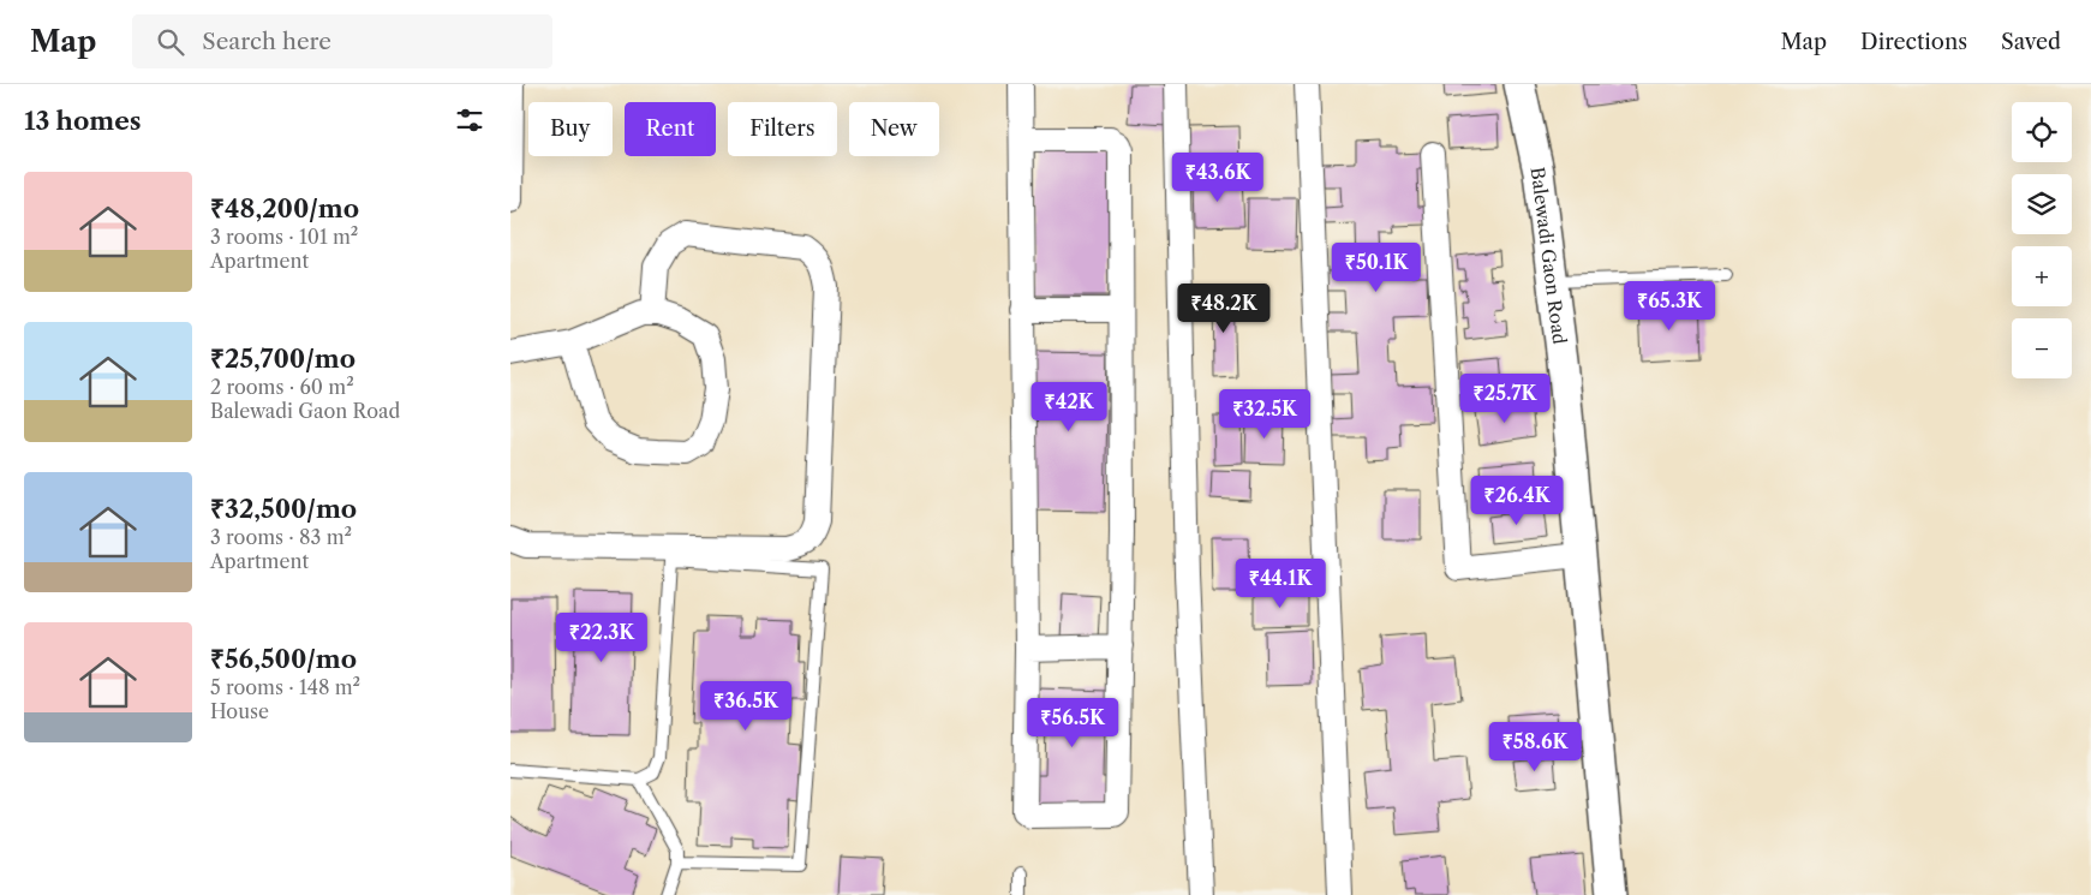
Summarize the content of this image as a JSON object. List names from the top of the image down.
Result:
{
  "streets": {
    "street": ["Balewadi Gaon Road"]
  },
  "page": {
    "header": "Map",
    "search": "Search here",
    "nav": ["Map", "Directions", "Saved"],
    "heading": "13 homes",
    "map_buttons": ["+", "−"],
    "chip": [
      "Buy",
      "Rent",
      "Filters",
      "New"
    ],
    "price": [
      "₹43.6K",
      "₹50.1K",
      "₹65.3K",
      "₹48.2K",
      "₹25.7K",
      "₹42K",
      "₹32.5K",
      "₹26.4K",
      "₹44.1K",
      "₹22.3K",
      "₹36.5K",
      "₹56.5K",
      "₹58.6K"
    ],
    "list": [
      {
        "name": "₹48,200/mo",
        "note": "3 rooms · 101 m² · Apartment"
      },
      {
        "name": "₹25,700/mo",
        "note": "2 rooms · 60 m² · Balewadi Gaon Road"
      },
      {
        "name": "₹32,500/mo",
        "note": "3 rooms · 83 m² · Apartment"
      },
      {
        "name": "₹56,500/mo",
        "note": "5 rooms · 148 m² · House"
      }
    ]
  }
}
